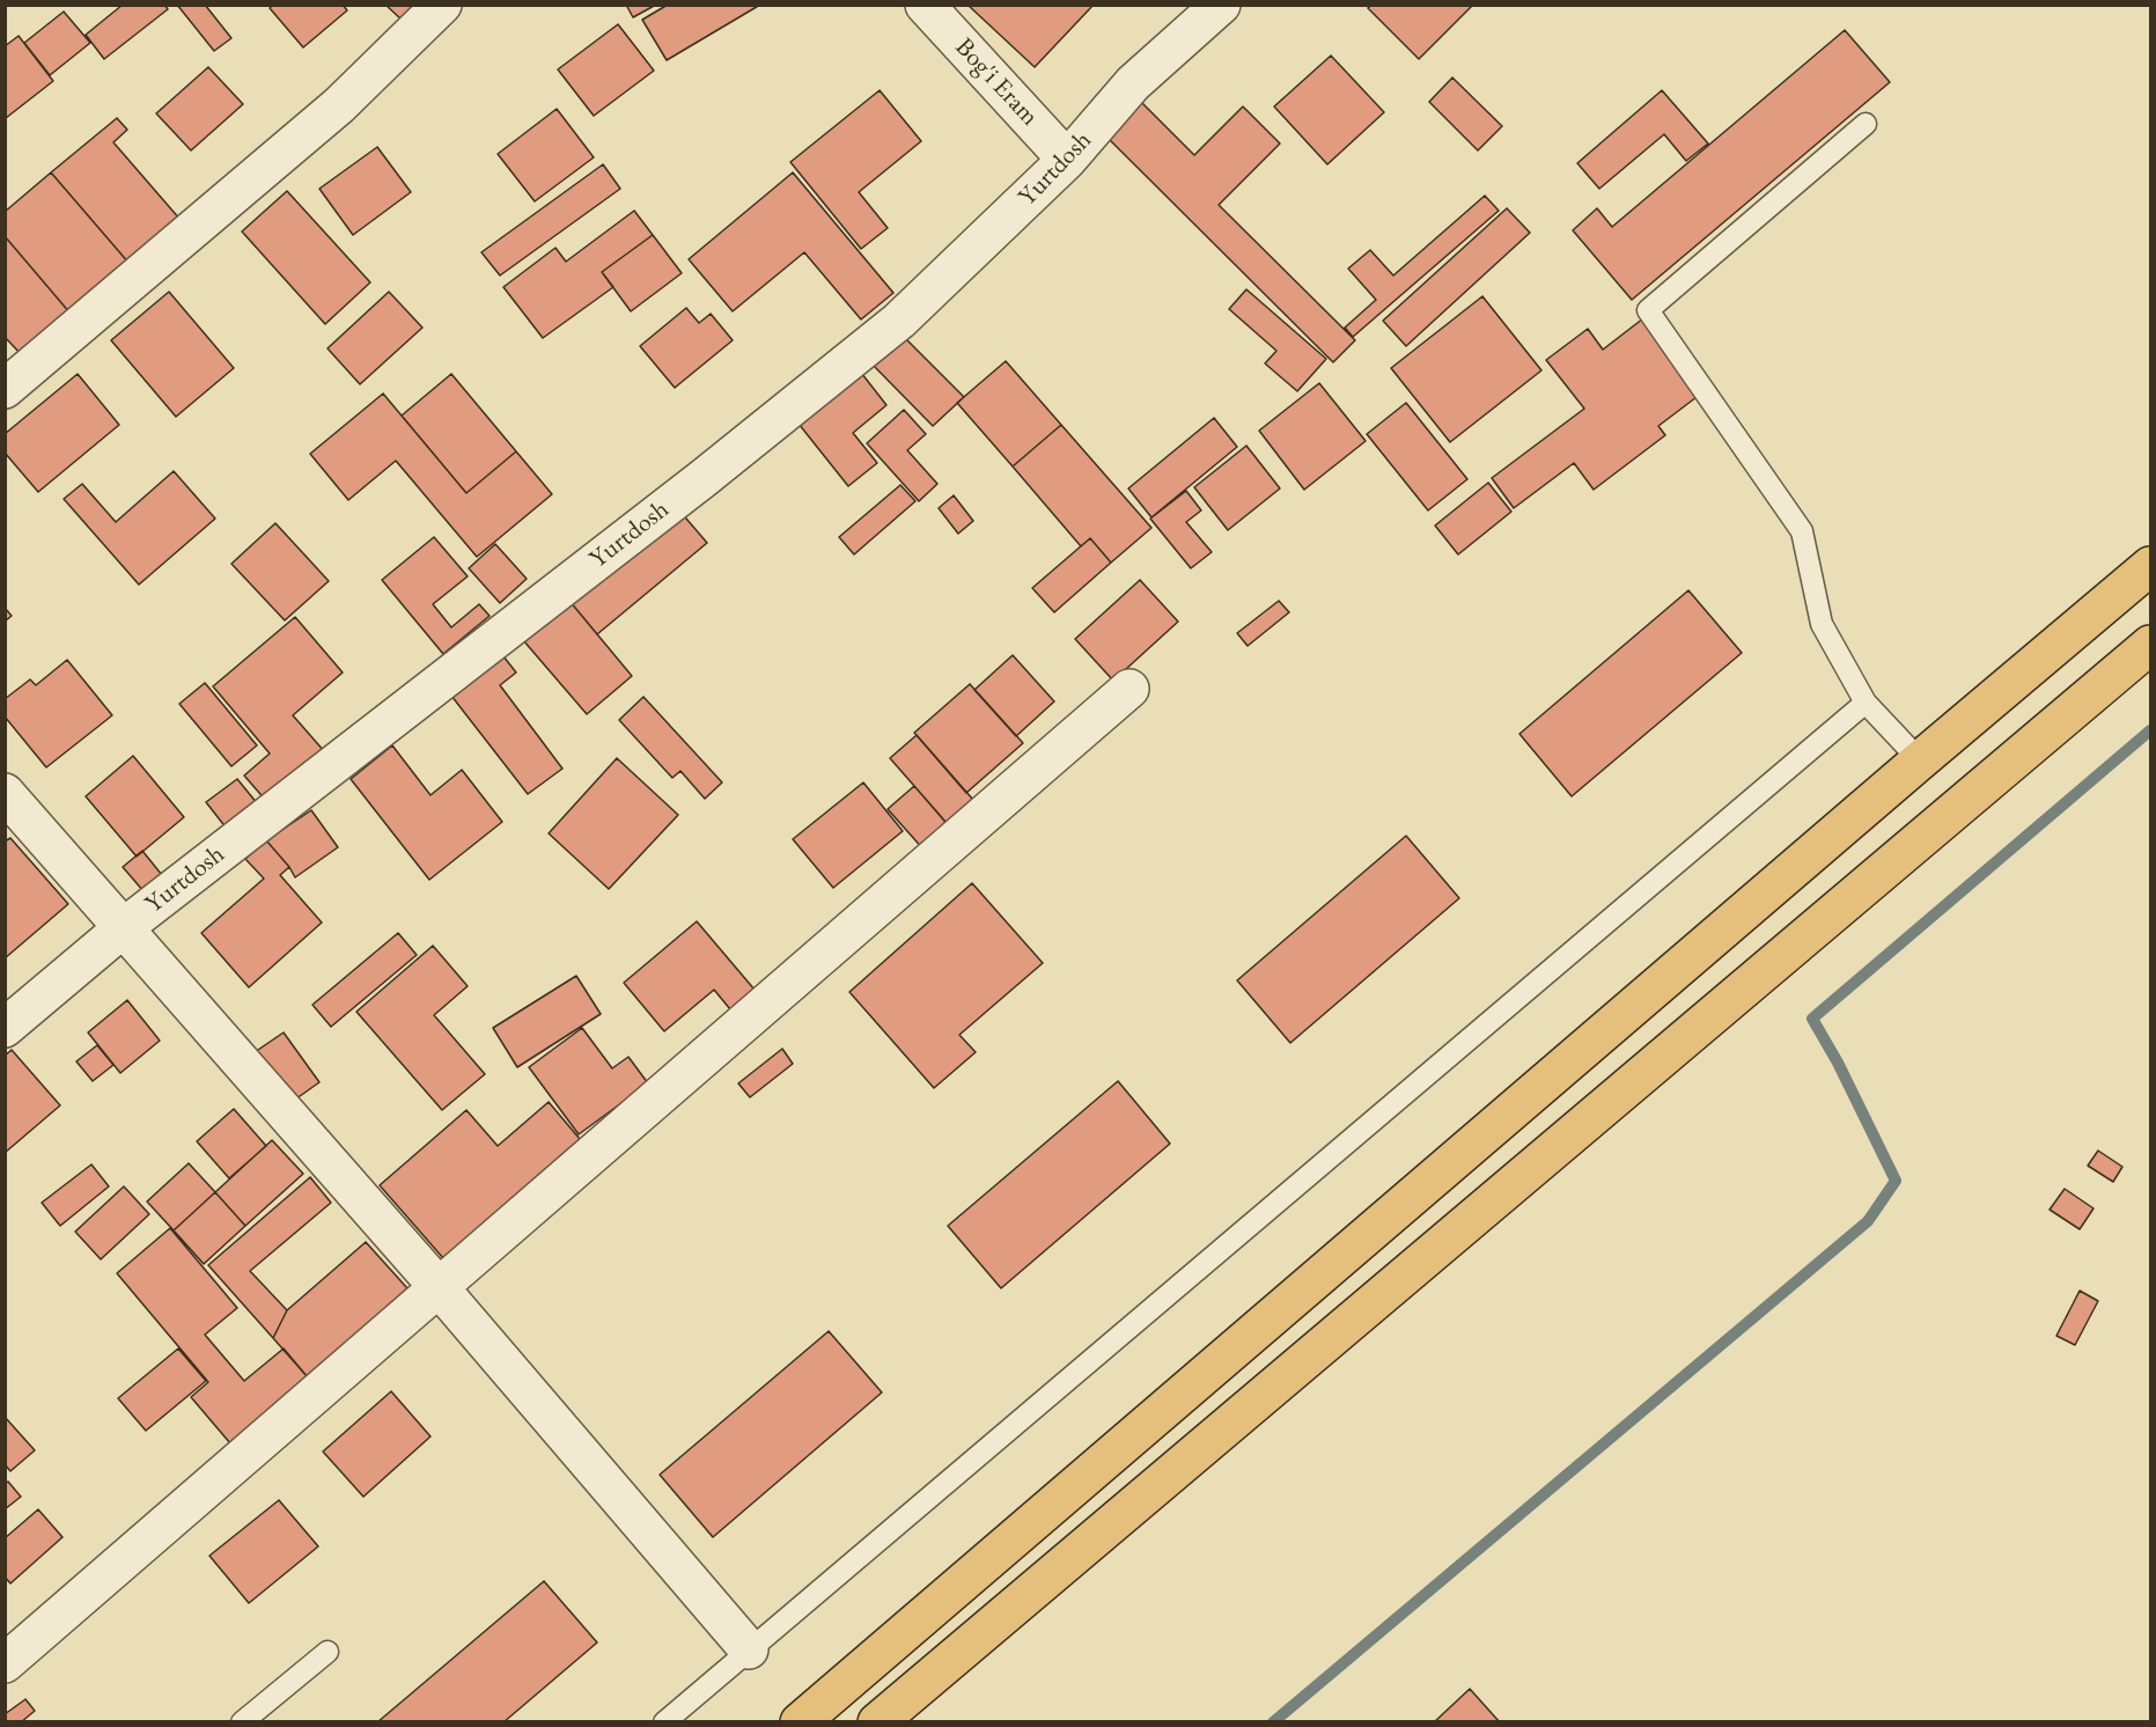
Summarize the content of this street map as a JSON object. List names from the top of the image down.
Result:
{
  "streets": {
    "street": ["Bog'i Eram", "Yurtdosh"]
  },
  "crossings": [
    ["Bog'i Eram", "Yurtdosh"]
  ]
}
